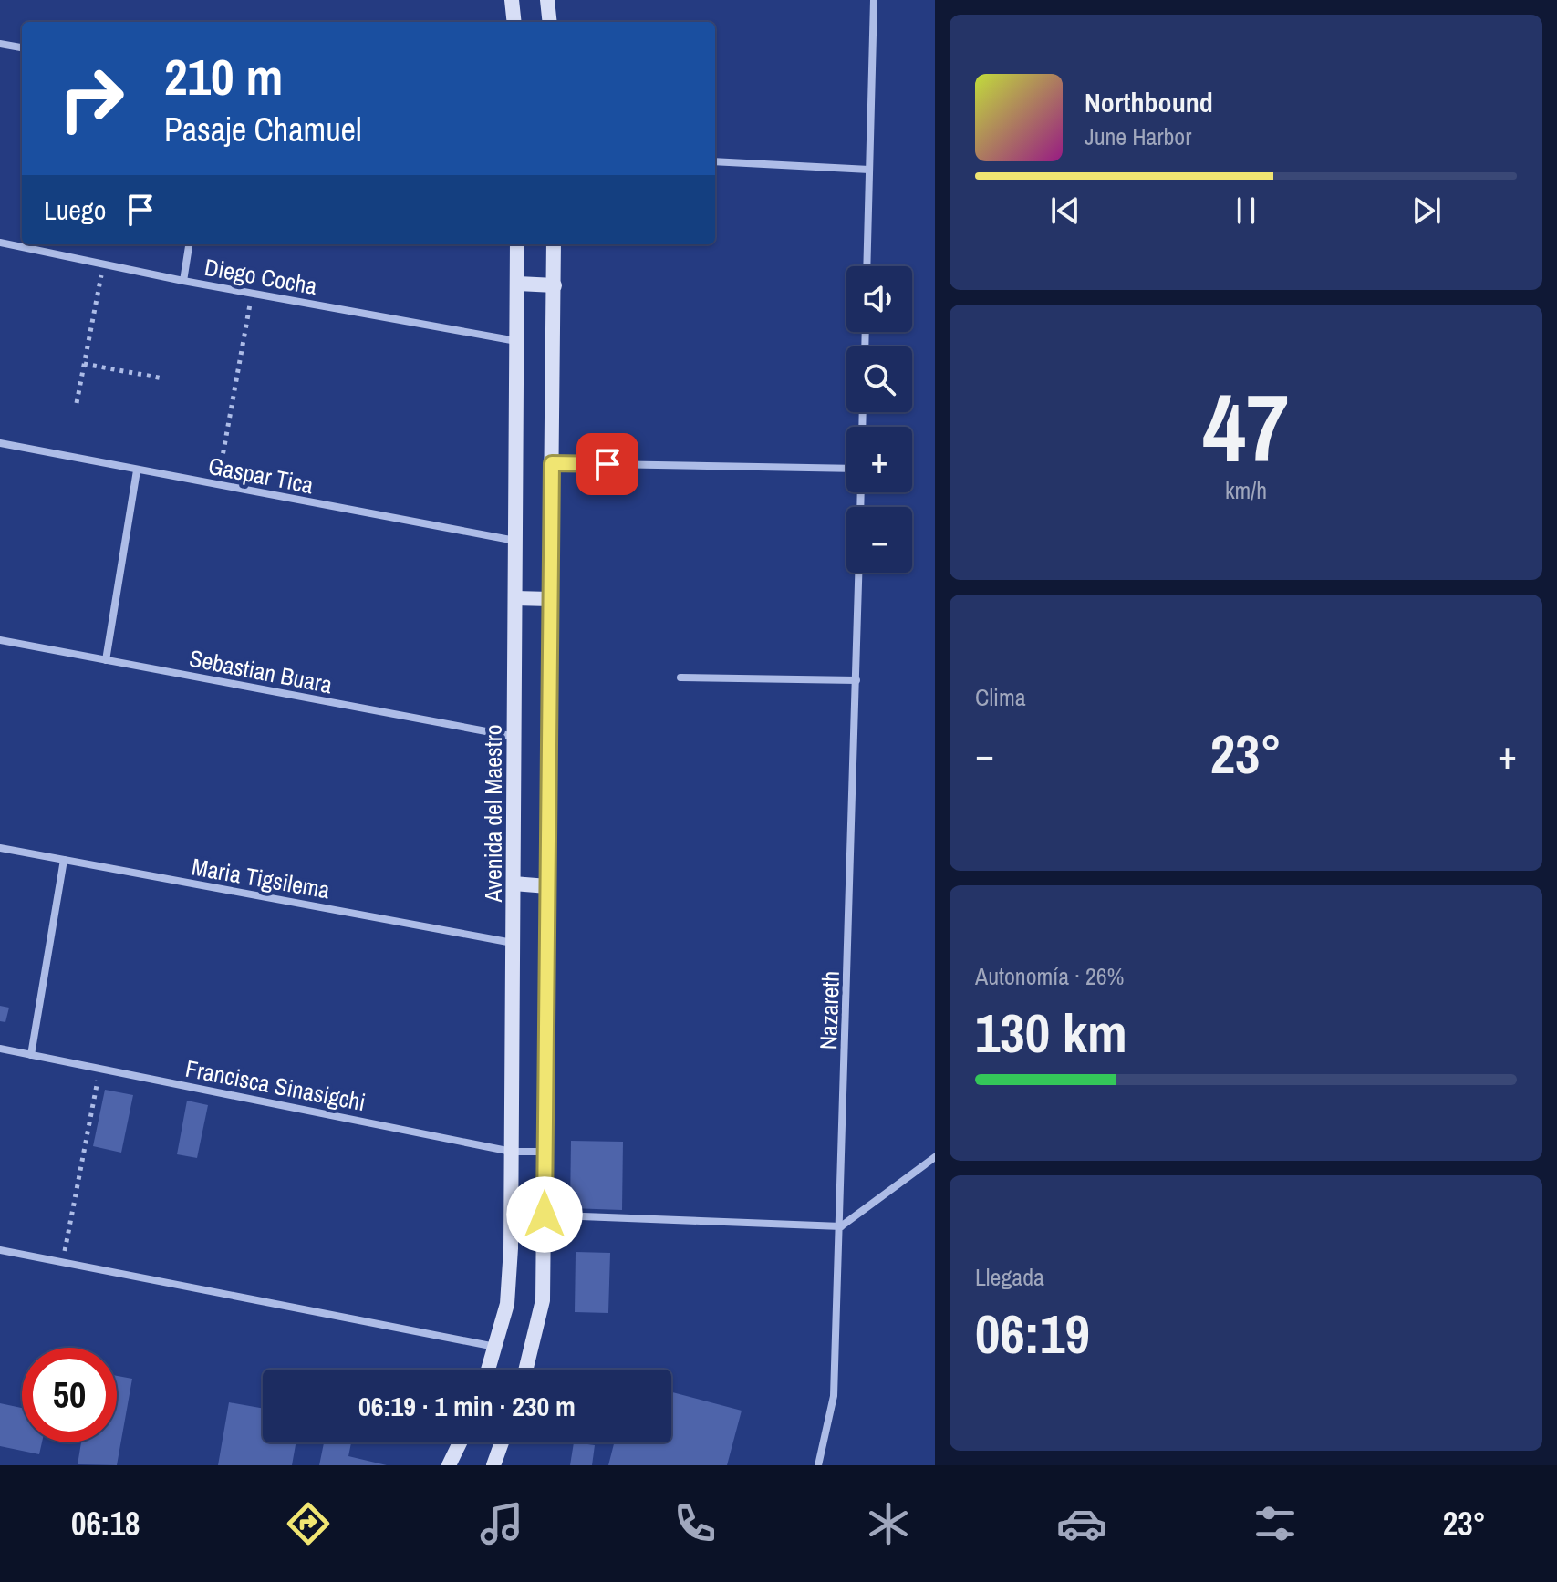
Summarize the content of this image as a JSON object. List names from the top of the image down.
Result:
{
  "streets": {
    "main road": ["Avenida del Maestro"],
    "street": [
      "Diego Cocha",
      "Gaspar Tica",
      "Sebastian Buara",
      "Maria Tigsilema",
      "Nazareth",
      "Francisca Sinasigchi"
    ]
  },
  "crossings": [
    ["Diego Cocha", "Avenida del Maestro"],
    ["Gaspar Tica", "Avenida del Maestro"],
    ["Sebastian Buara", "Avenida del Maestro"],
    ["Avenida del Maestro", "Maria Tigsilema"],
    ["Avenida del Maestro", "Francisca Sinasigchi"]
  ],
  "page": {
    "turn": ["210 m", "Pasaje Chamuel"],
    "song": ["Northbound", "June Harbor"],
    "then": "Luego",
    "map_buttons": ["+", "−"],
    "tile": [
      ["47", "km/h"],
      "Clima",
      ["Autonomía · 26%", "130 km"],
      ["Llegada", "06:19"]
    ],
    "heat": ["−", "23°", "+"],
    "limit": "50",
    "trip": "06:19 · 1 min · 230 m",
    "tabs": ["06:18", "23°"]
  }
}
